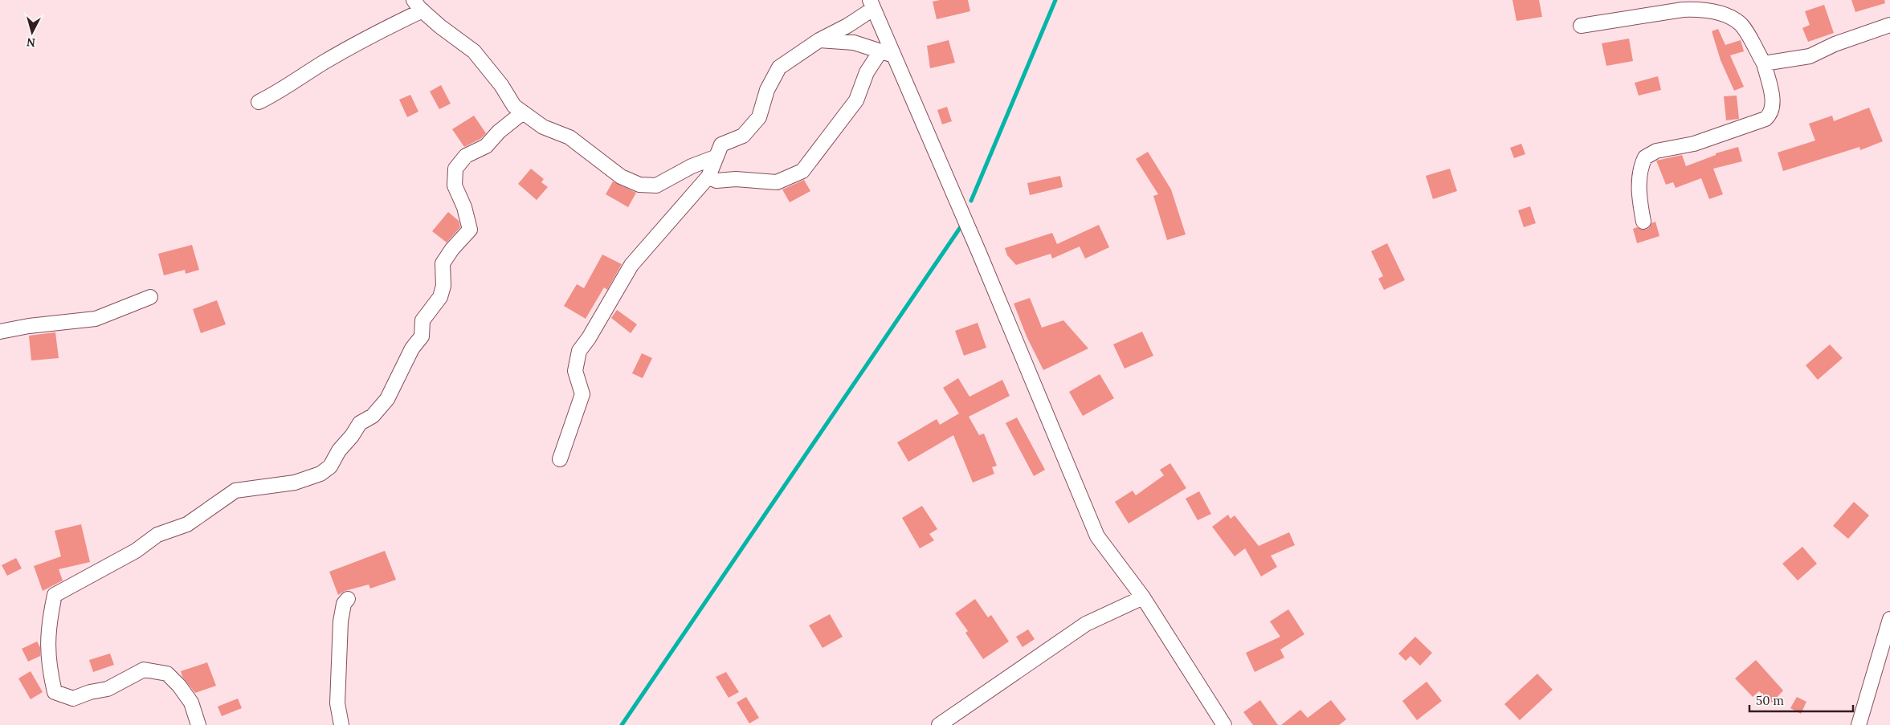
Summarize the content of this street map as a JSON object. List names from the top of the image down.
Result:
{
  "scale_bar": "50 m",
  "north": "bottom"
}
